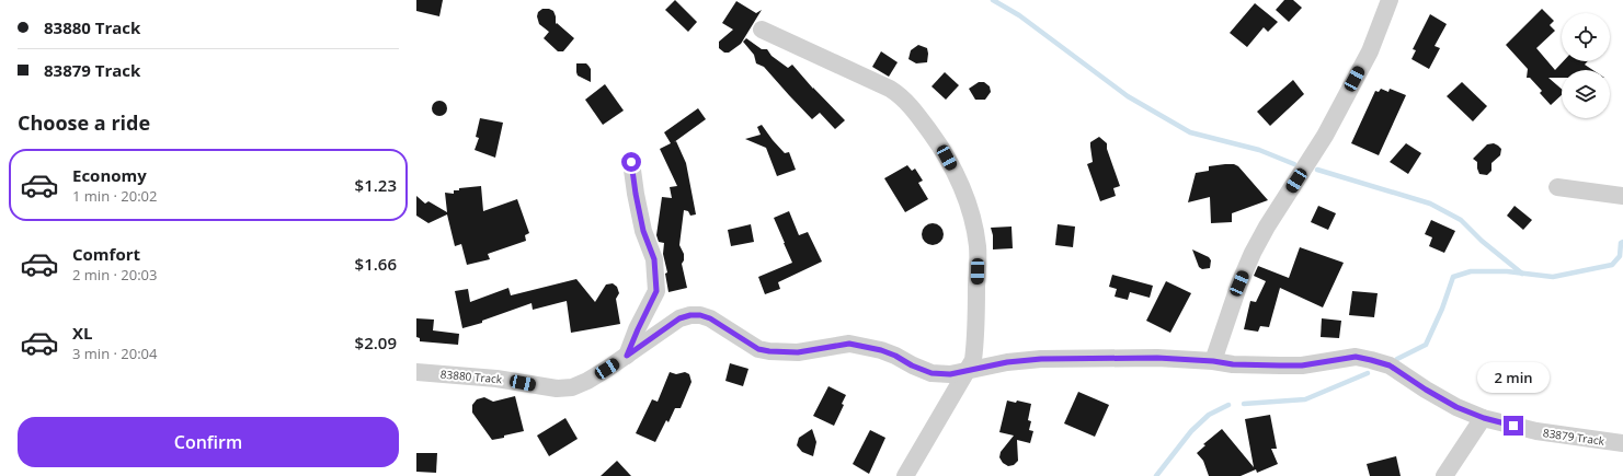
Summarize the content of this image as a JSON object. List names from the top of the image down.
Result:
{
  "streets": {
    "street": ["83880 Track", "83879 Track"]
  },
  "crossings": [
    ["83880 Track", "83879 Track"]
  ],
  "page": {
    "banner": ["83880 Track", "83879 Track"],
    "heading": "Choose a ride",
    "list": [
      {
        "name": "Economy",
        "note": "1 min · 20:02",
        "value": "$1.23"
      },
      {
        "name": "Comfort",
        "note": "2 min · 20:03",
        "value": "$1.66"
      },
      {
        "name": "XL",
        "note": "3 min · 20:04",
        "value": "$2.09"
      }
    ],
    "bubble": "2 min",
    "buttons": "Confirm"
  }
}
